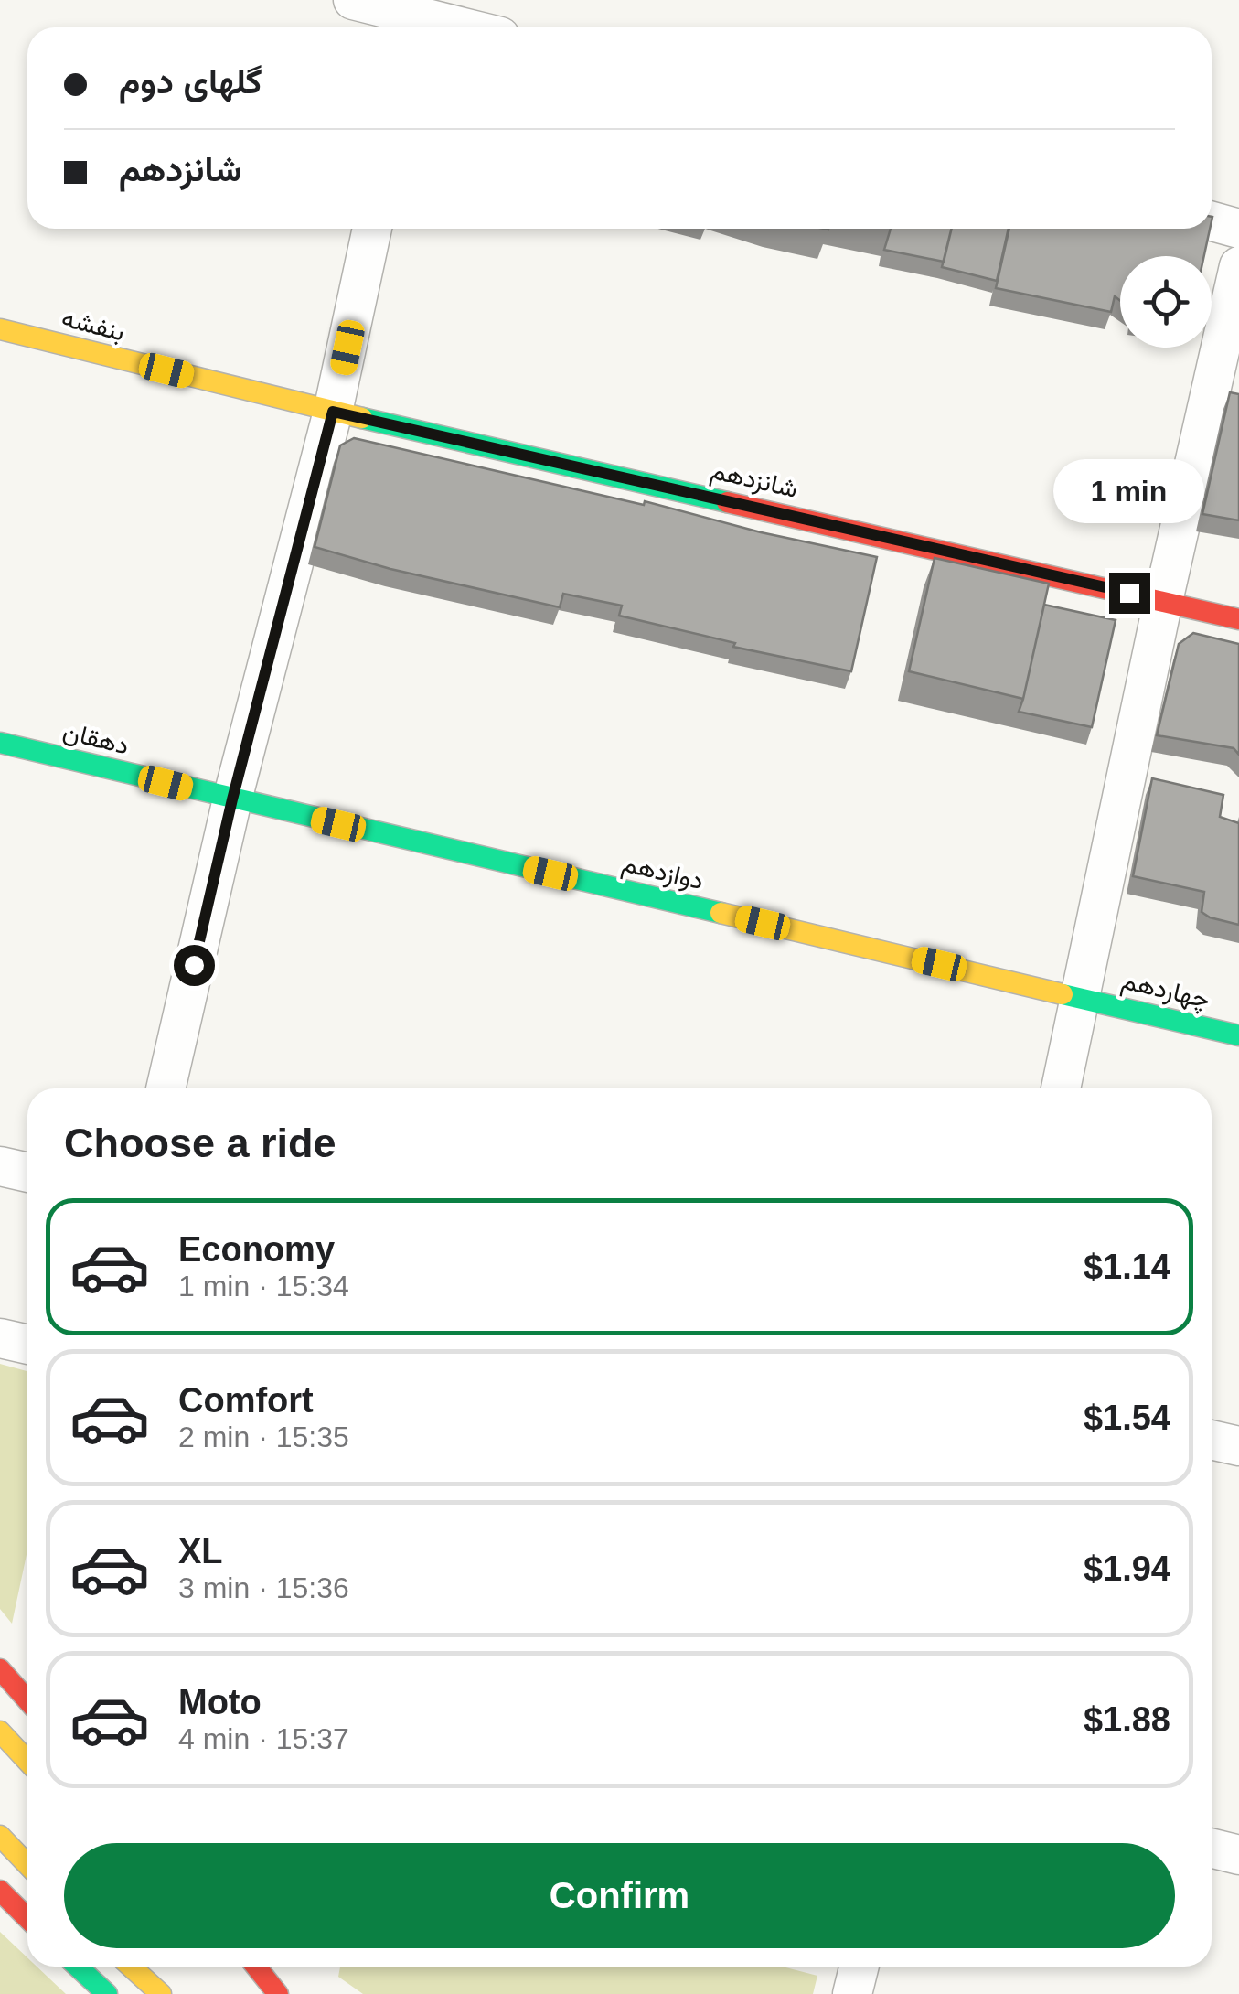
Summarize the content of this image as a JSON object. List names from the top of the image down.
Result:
{
  "streets": {
    "main road": [
      "بنفشه",
      "شانزدهم",
      "دهقان",
      "دوازدهم",
      "چهاردهم"
    ]
  },
  "crossings": [
    ["بنفشه", "شانزدهم"],
    ["دهقان", "دوازدهم"],
    ["دوازدهم", "چهاردهم"]
  ],
  "page": {
    "banner": ["گلهای دوم", "شانزدهم"],
    "bubble": "1 min",
    "heading": "Choose a ride",
    "list": [
      {
        "name": "Economy",
        "note": "1 min · 15:34",
        "value": "$1.14"
      },
      {
        "name": "Comfort",
        "note": "2 min · 15:35",
        "value": "$1.54"
      },
      {
        "name": "XL",
        "note": "3 min · 15:36",
        "value": "$1.94"
      },
      {
        "name": "Moto",
        "note": "4 min · 15:37",
        "value": "$1.88"
      }
    ],
    "buttons": "Confirm"
  }
}
